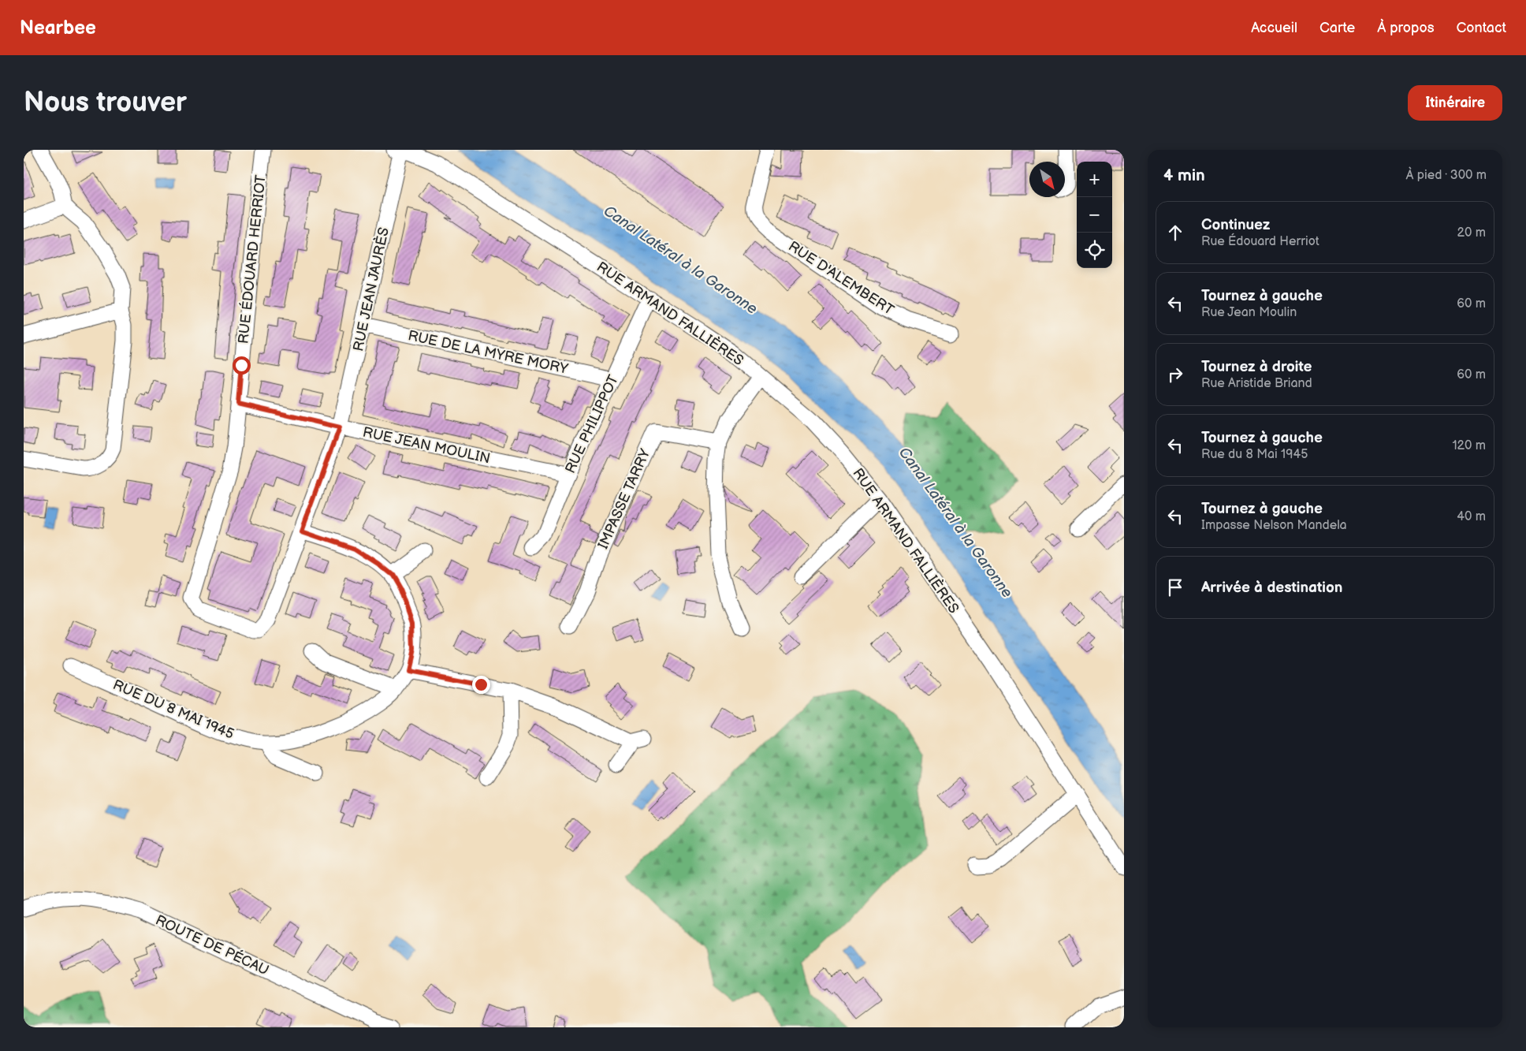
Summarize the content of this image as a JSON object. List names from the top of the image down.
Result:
{
  "streets": {
    "street": [
      "RUE ÉDOUARD HERRIOT",
      "RUE D'ALEMBERT",
      "RUE JEAN JAURÈS",
      "RUE ARMAND FALLIÈRES",
      "RUE DE LA MYRE MORY",
      "RUE PHILIPPOT",
      "RUE JEAN MOULIN",
      "IMPASSE TARRY",
      "RUE DU 8 MAI 1945",
      "ROUTE DE PÉCAU"
    ]
  },
  "crossings": [
    ["RUE ÉDOUARD HERRIOT", "RUE JEAN JAURÈS"],
    ["RUE ÉDOUARD HERRIOT", "RUE JEAN MOULIN"],
    ["RUE JEAN JAURÈS", "RUE ARMAND FALLIÈRES"],
    ["RUE JEAN JAURÈS", "RUE DE LA MYRE MORY"],
    ["RUE JEAN JAURÈS", "RUE JEAN MOULIN"],
    ["RUE JEAN JAURÈS", "RUE DU 8 MAI 1945"],
    ["RUE ARMAND FALLIÈRES", "RUE PHILIPPOT"],
    ["RUE DE LA MYRE MORY", "RUE PHILIPPOT"],
    ["RUE PHILIPPOT", "RUE JEAN MOULIN"]
  ],
  "water": ["Canal Latéral à la Garonne"],
  "north": "bottom right",
  "page": {
    "header": "Nearbee",
    "nav": [
      "Accueil",
      "Carte",
      "À propos",
      "Contact"
    ],
    "buttons": "Itinéraire",
    "title": "Nous trouver",
    "heading": ["4 min", "À pied · 300 m"],
    "map_buttons": ["+", "−"],
    "list": [
      ["Continuez", "Rue Édouard Herriot", "20 m"],
      ["Tournez à gauche", "Rue Jean Moulin", "60 m"],
      ["Tournez à droite", "Rue Aristide Briand", "60 m"],
      ["Tournez à gauche", "Rue du 8 Mai 1945", "120 m"],
      ["Tournez à gauche", "Impasse Nelson Mandela", "40 m"],
      "Arrivée à destination"
    ]
  }
}
